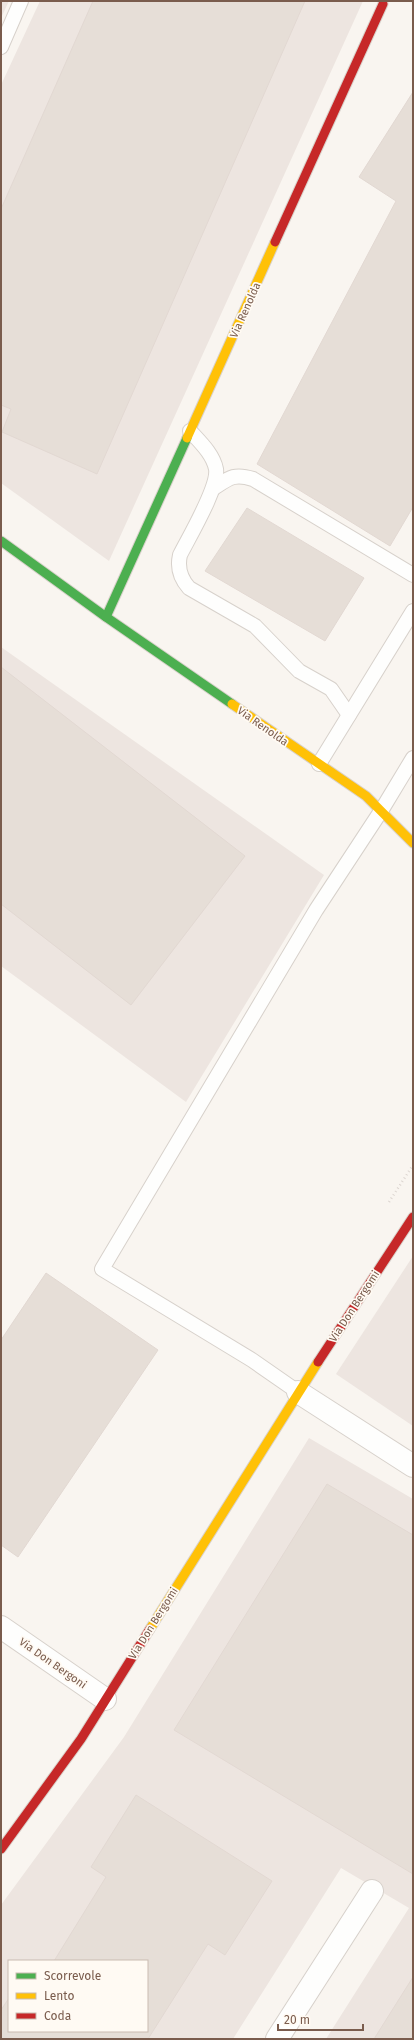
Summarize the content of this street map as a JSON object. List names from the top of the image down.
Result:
{
  "streets": {
    "street": ["Via Renolda", "Via Don Bergomi", "Via Don Bergoni"]
  },
  "crossings": [
    ["Via Don Bergomi", "Via Don Bergoni"]
  ],
  "legend": ["Scorrevole", "Lento", "Coda"],
  "scale_bar": "20 m"
}
